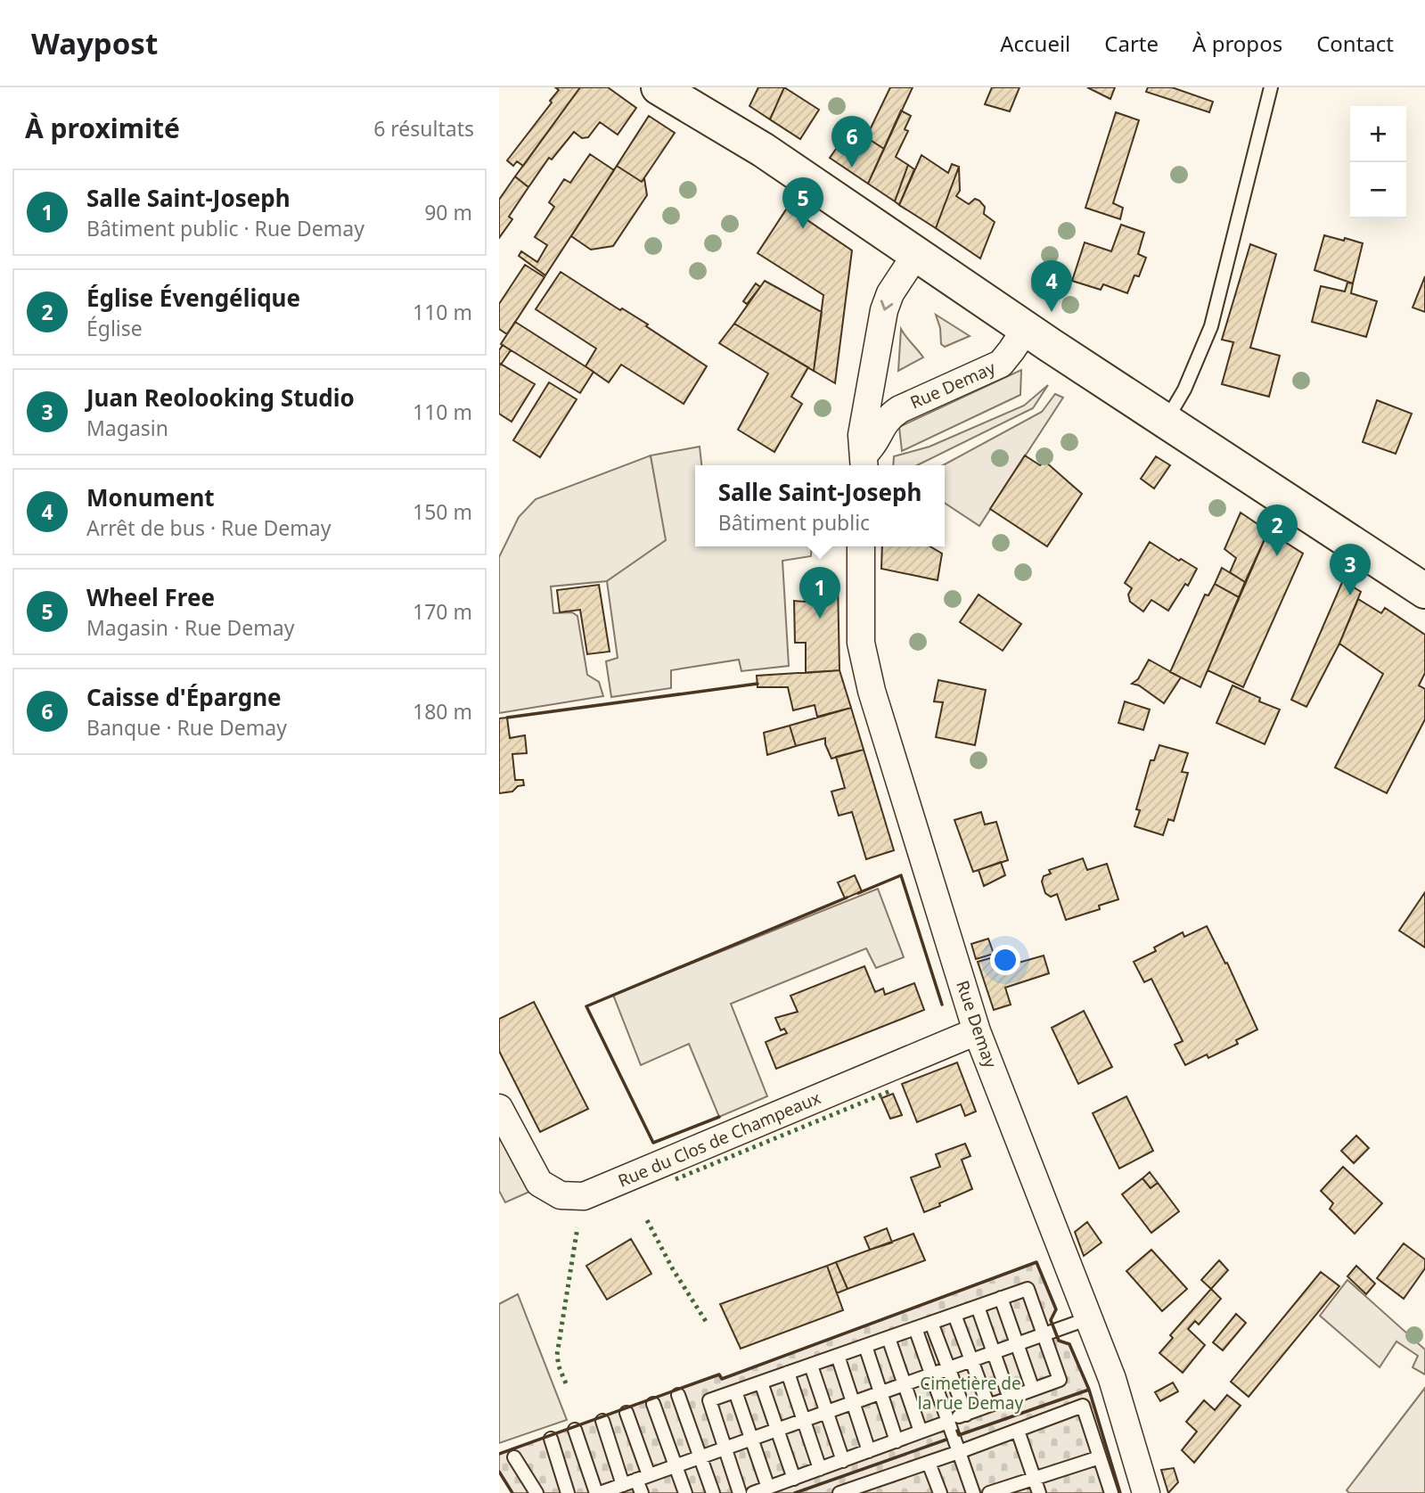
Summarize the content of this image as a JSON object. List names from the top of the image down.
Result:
{
  "streets": {
    "street": ["Rue Demay", "Rue du Clos de Champeaux"]
  },
  "crossings": [
    ["Rue Demay", "Rue du Clos de Champeaux"]
  ],
  "parks": ["Cimetière de la rue Demay"],
  "page": {
    "header": "Waypost",
    "nav": [
      "Accueil",
      "Carte",
      "À propos",
      "Contact"
    ],
    "heading": ["À proximité", "6 résultats"],
    "map_buttons": ["+", "−"],
    "pins": [
      "6",
      "5",
      "4",
      "2",
      "3",
      "1"
    ],
    "list": [
      {
        "mark": "1",
        "name": "Salle Saint-Joseph",
        "note": "Bâtiment public · Rue Demay",
        "value": "90 m"
      },
      {
        "mark": "2",
        "name": "Église Évengélique",
        "note": "Église",
        "value": "110 m"
      },
      {
        "mark": "3",
        "name": "Juan Reolooking Studio",
        "note": "Magasin",
        "value": "110 m"
      },
      {
        "mark": "4",
        "name": "Monument",
        "note": "Arrêt de bus · Rue Demay",
        "value": "150 m"
      },
      {
        "mark": "5",
        "name": "Wheel Free",
        "note": "Magasin · Rue Demay",
        "value": "170 m"
      },
      {
        "mark": "6",
        "name": "Caisse d'Épargne",
        "note": "Banque · Rue Demay",
        "value": "180 m"
      }
    ],
    "popup": ["Salle Saint-Joseph", "Bâtiment public"]
  }
}
